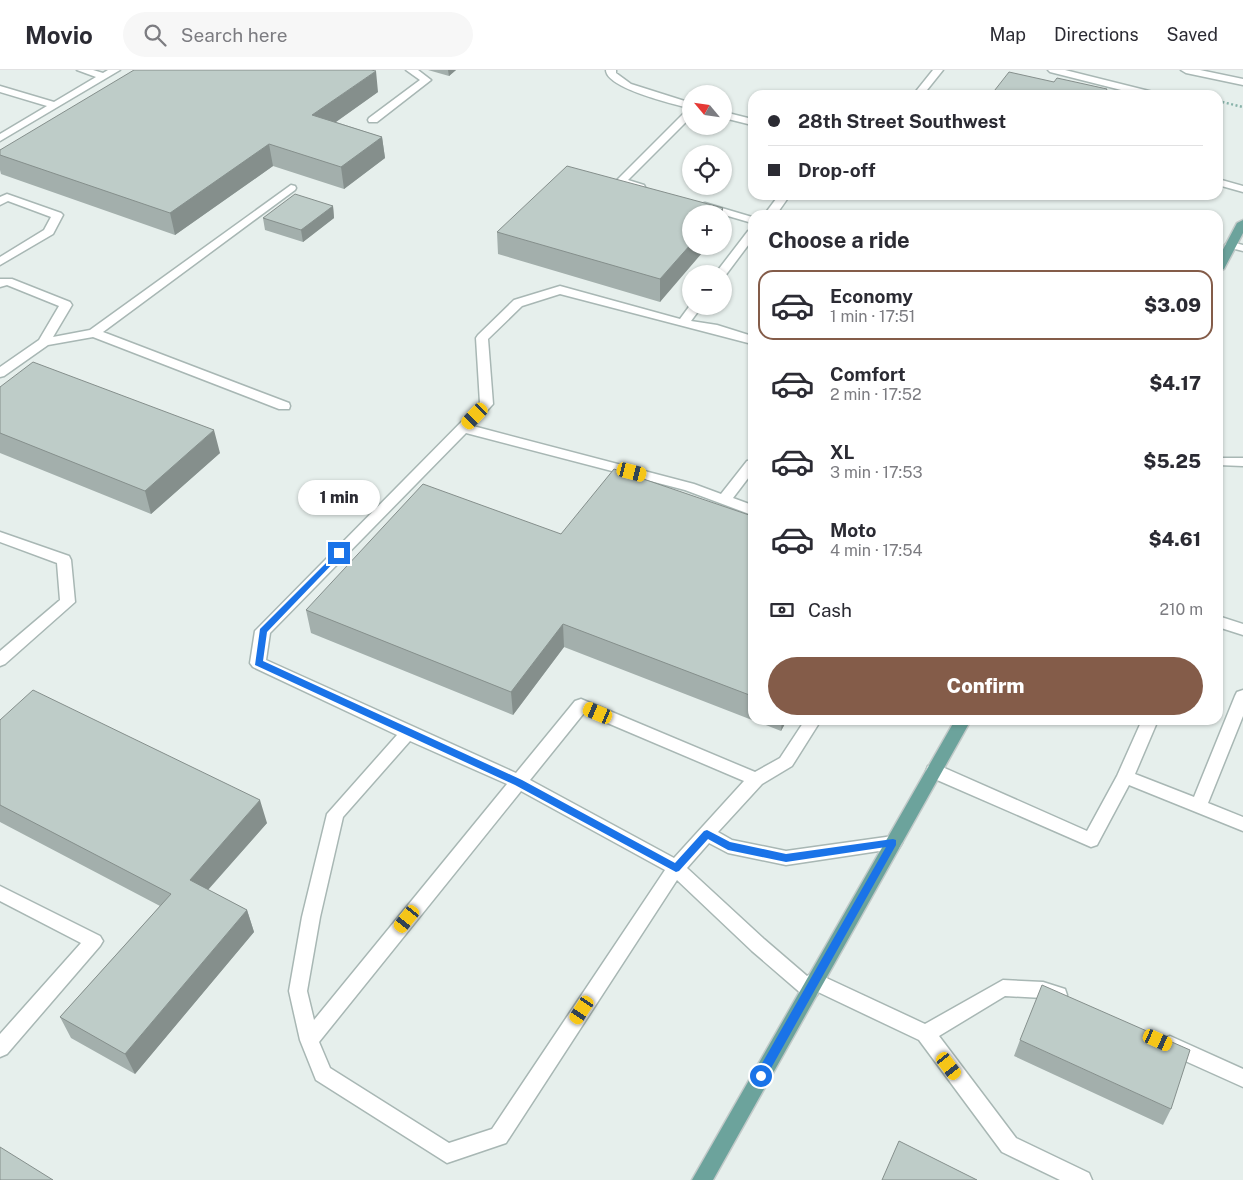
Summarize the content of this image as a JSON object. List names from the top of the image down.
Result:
{
  "north": "top left",
  "page": {
    "header": "Movio",
    "search": "Search here",
    "nav": ["Map", "Directions", "Saved"],
    "map_buttons": ["+", "−"],
    "banner": ["28th Street Southwest", "Drop-off"],
    "heading": "Choose a ride",
    "list": [
      {
        "name": "Economy",
        "note": "1 min · 17:51",
        "value": "$3.09"
      },
      {
        "name": "Comfort",
        "note": "2 min · 17:52",
        "value": "$4.17"
      },
      {
        "name": "XL",
        "note": "3 min · 17:53",
        "value": "$5.25"
      },
      {
        "name": "Moto",
        "note": "4 min · 17:54",
        "value": "$4.61"
      }
    ],
    "bubble": "1 min",
    "pay": ["Cash", "210 m"],
    "buttons": "Confirm"
  }
}
